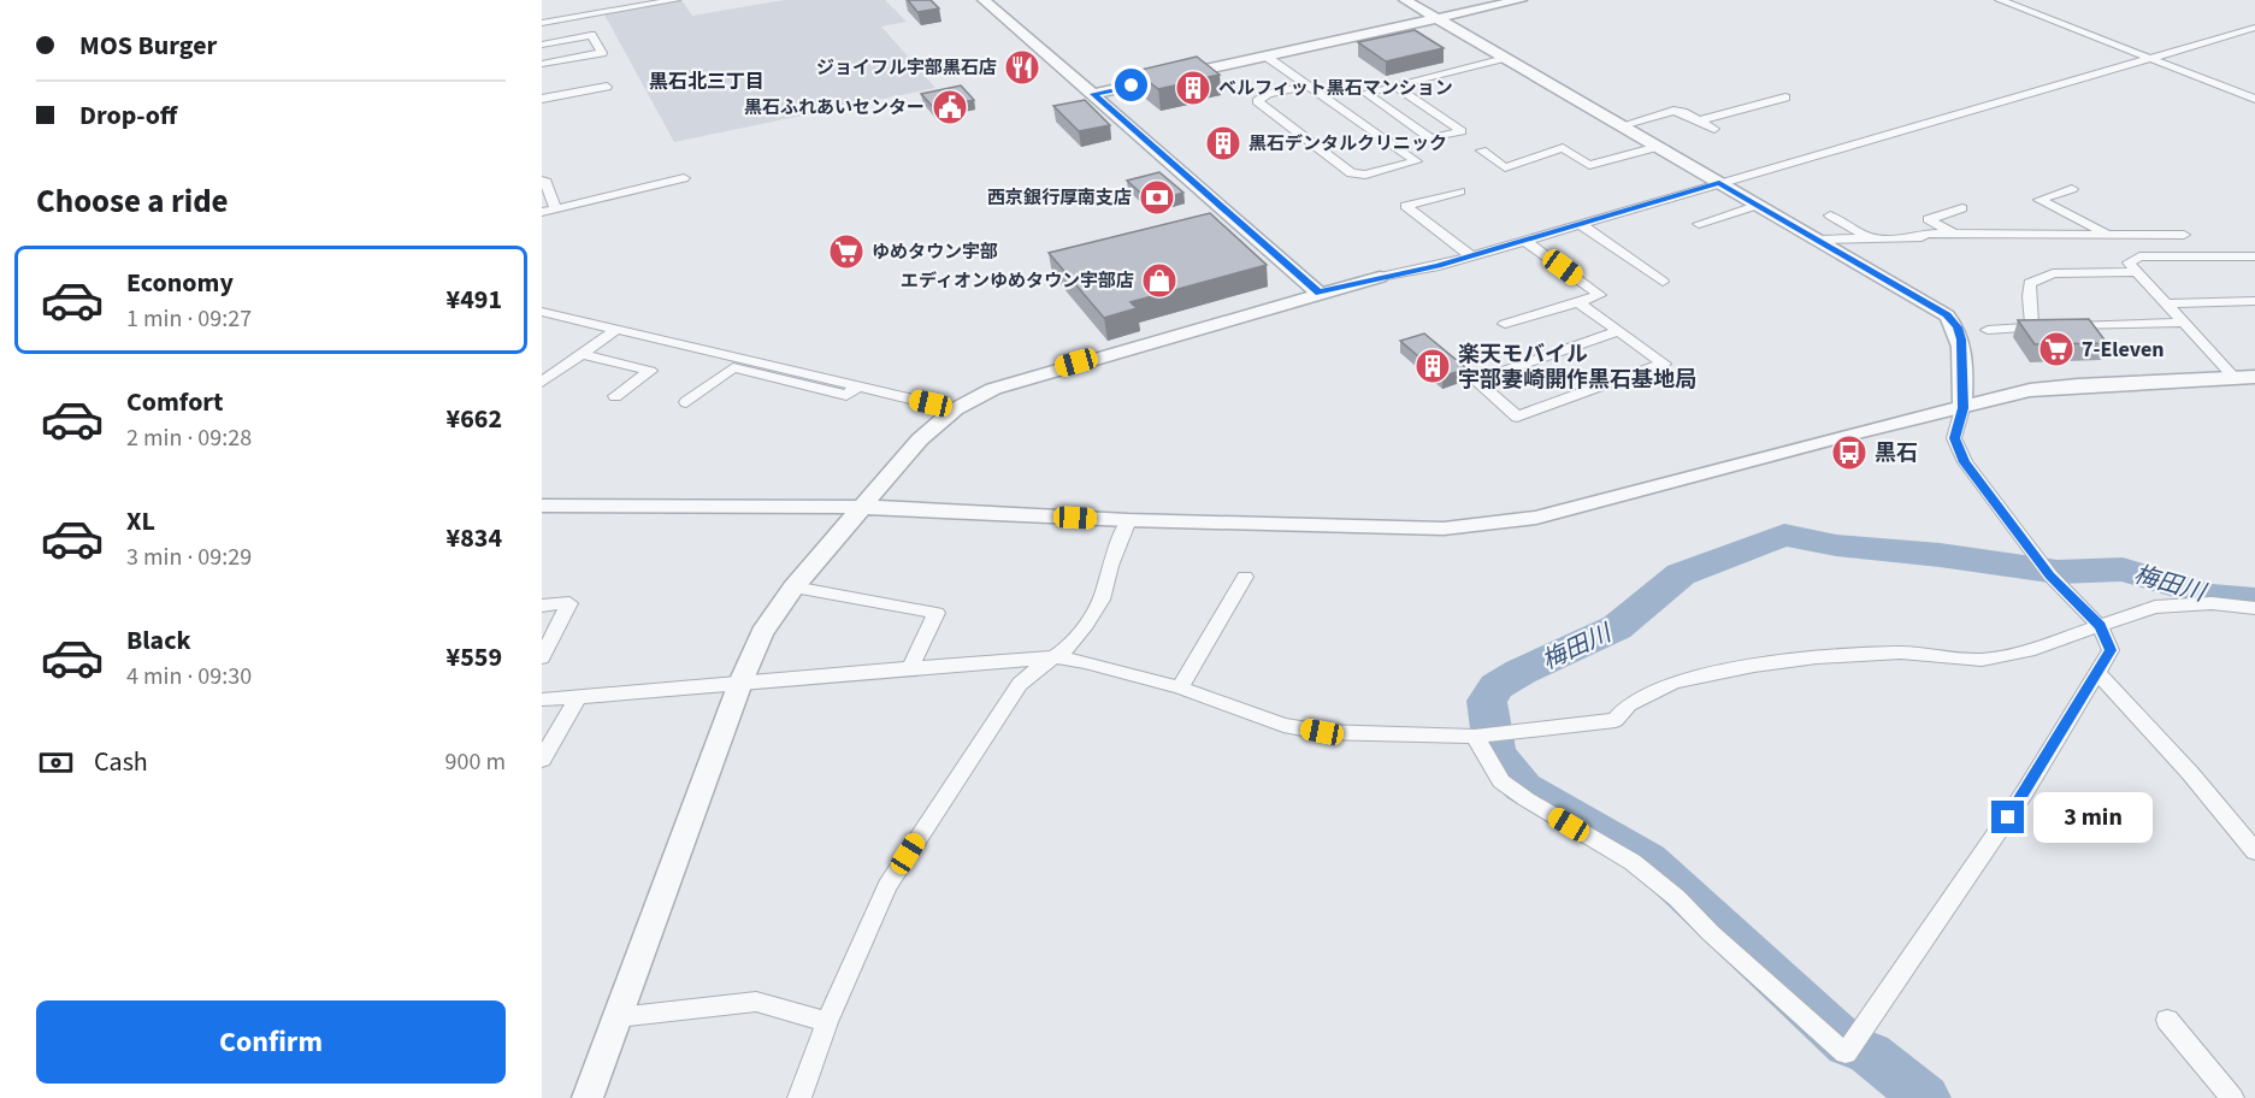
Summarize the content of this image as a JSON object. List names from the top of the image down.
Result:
{
  "districts": ["黒石北三丁目"],
  "water": ["梅田川"],
  "places": {
    "restaurant": ["ジョイフル宇部黒石店"],
    "building": ["ベルフィット黒石マンション", "黒石デンタルクリニック", "楽天モバイル 宇部妻崎開作黒石基地局"],
    "public building": ["黒石ふれあいセンター"],
    "bank": ["西京銀行厚南支店"],
    "supermarket": ["ゆめタウン宇部", "7-Eleven"],
    "shop": ["エディオンゆめタウン宇部店"],
    "bus stop": ["黒石"]
  },
  "page": {
    "banner": ["MOS Burger", "Drop-off"],
    "heading": "Choose a ride",
    "list": [
      {
        "name": "Economy",
        "note": "1 min · 09:27",
        "value": "¥491"
      },
      {
        "name": "Comfort",
        "note": "2 min · 09:28",
        "value": "¥662"
      },
      {
        "name": "XL",
        "note": "3 min · 09:29",
        "value": "¥834"
      },
      {
        "name": "Black",
        "note": "4 min · 09:30",
        "value": "¥559"
      }
    ],
    "pay": ["Cash", "900 m"],
    "bubble": "3 min",
    "buttons": "Confirm"
  }
}
